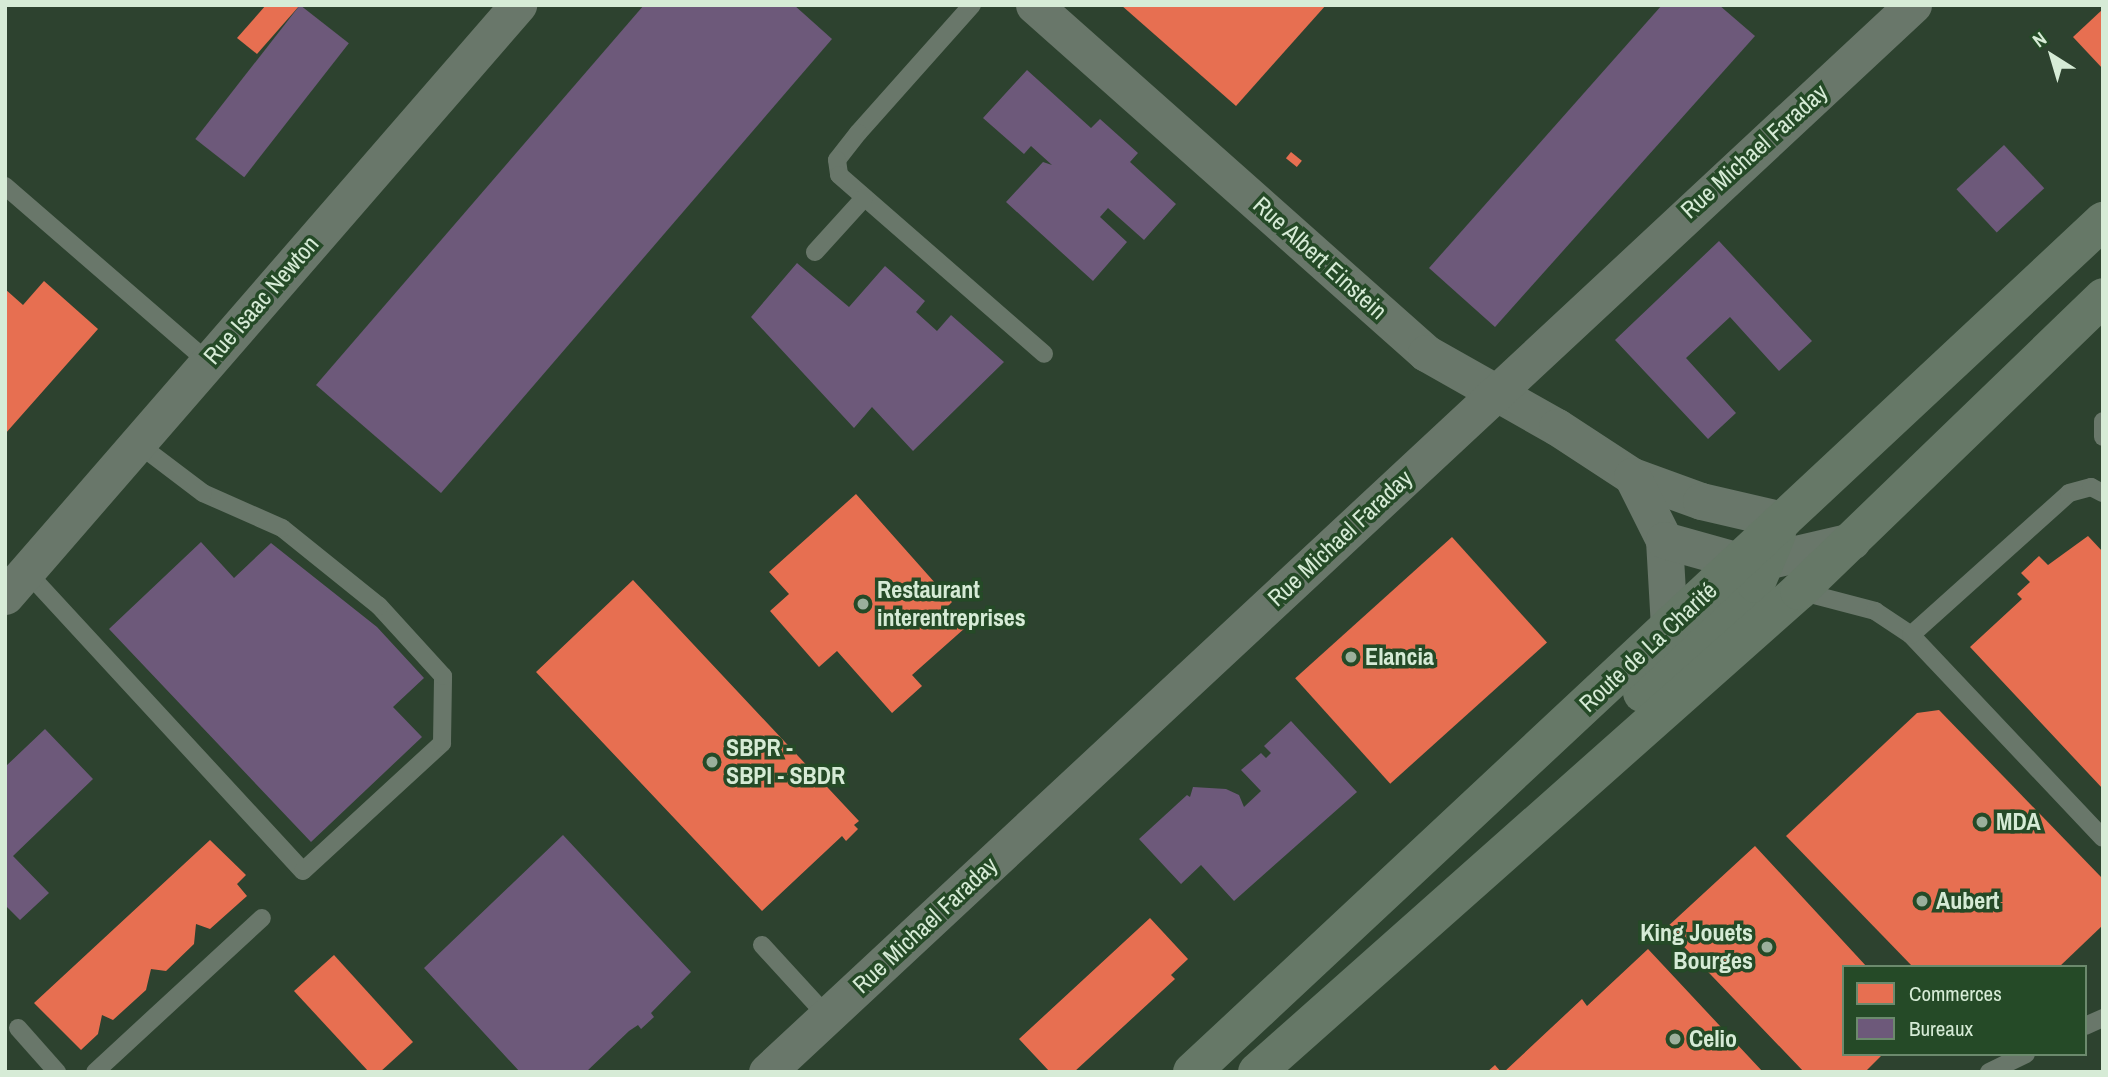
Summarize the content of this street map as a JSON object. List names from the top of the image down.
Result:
{
  "streets": {
    "main road": ["Route de La Charité"],
    "street": ["Rue Michael Faraday", "Rue Albert Einstein", "Rue Isaac Newton"]
  },
  "crossings": [
    ["Rue Michael Faraday", "Rue Albert Einstein"]
  ],
  "places": [
    "Restaurant interentreprises",
    "Elancia",
    "SBPR - SBPI - SBDR",
    "MDA",
    "Aubert",
    "King Jouets Bourges",
    "Celio"
  ],
  "legend": ["Commerces", "Bureaux"],
  "north": "top left"
}
